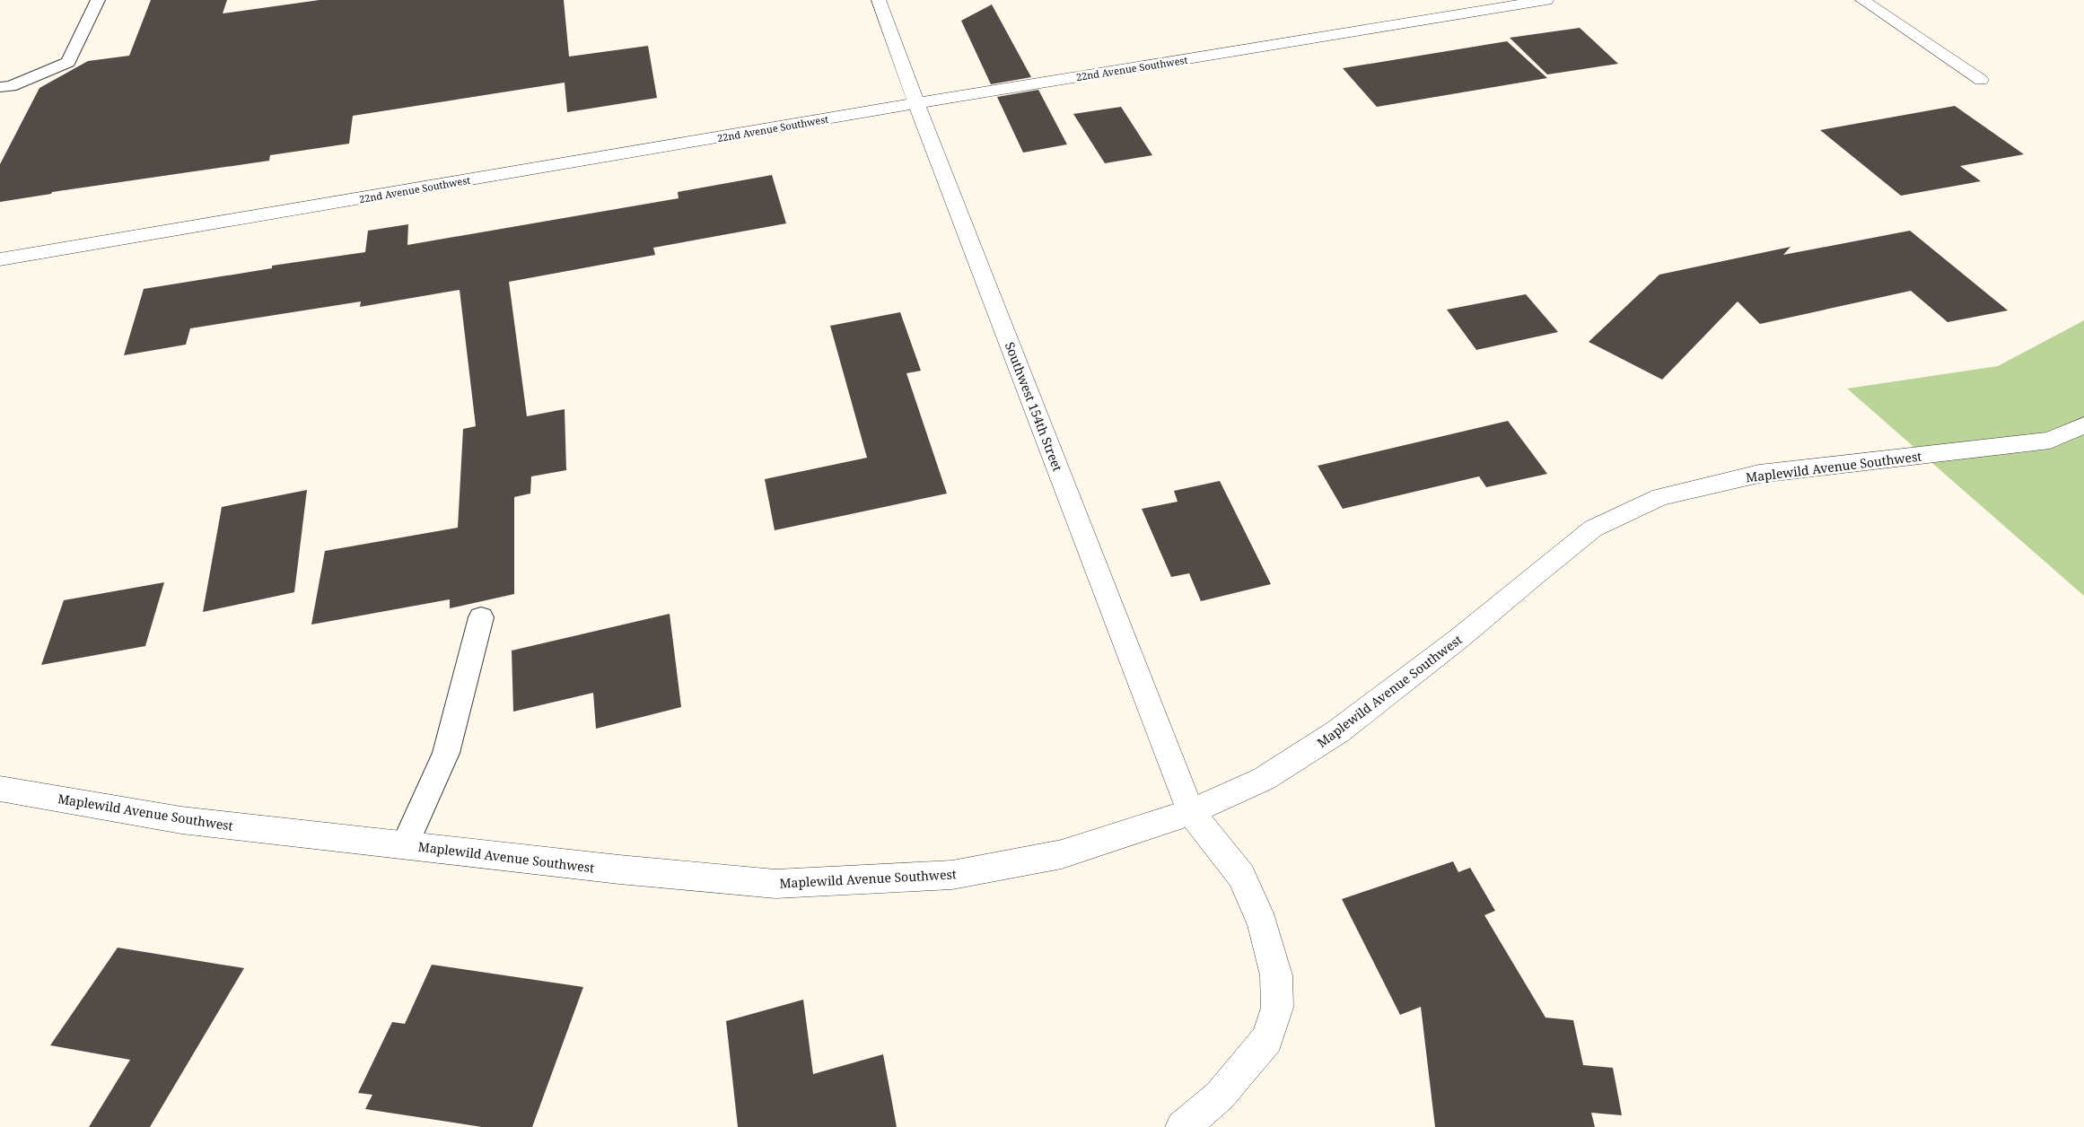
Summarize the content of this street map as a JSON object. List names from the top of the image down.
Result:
{
  "streets": {
    "street": ["22nd Avenue Southwest", "Southwest 154th Street", "Maplewild Avenue Southwest"]
  },
  "crossings": [
    ["22nd Avenue Southwest", "Southwest 154th Street"],
    ["Southwest 154th Street", "Maplewild Avenue Southwest"]
  ]
}
